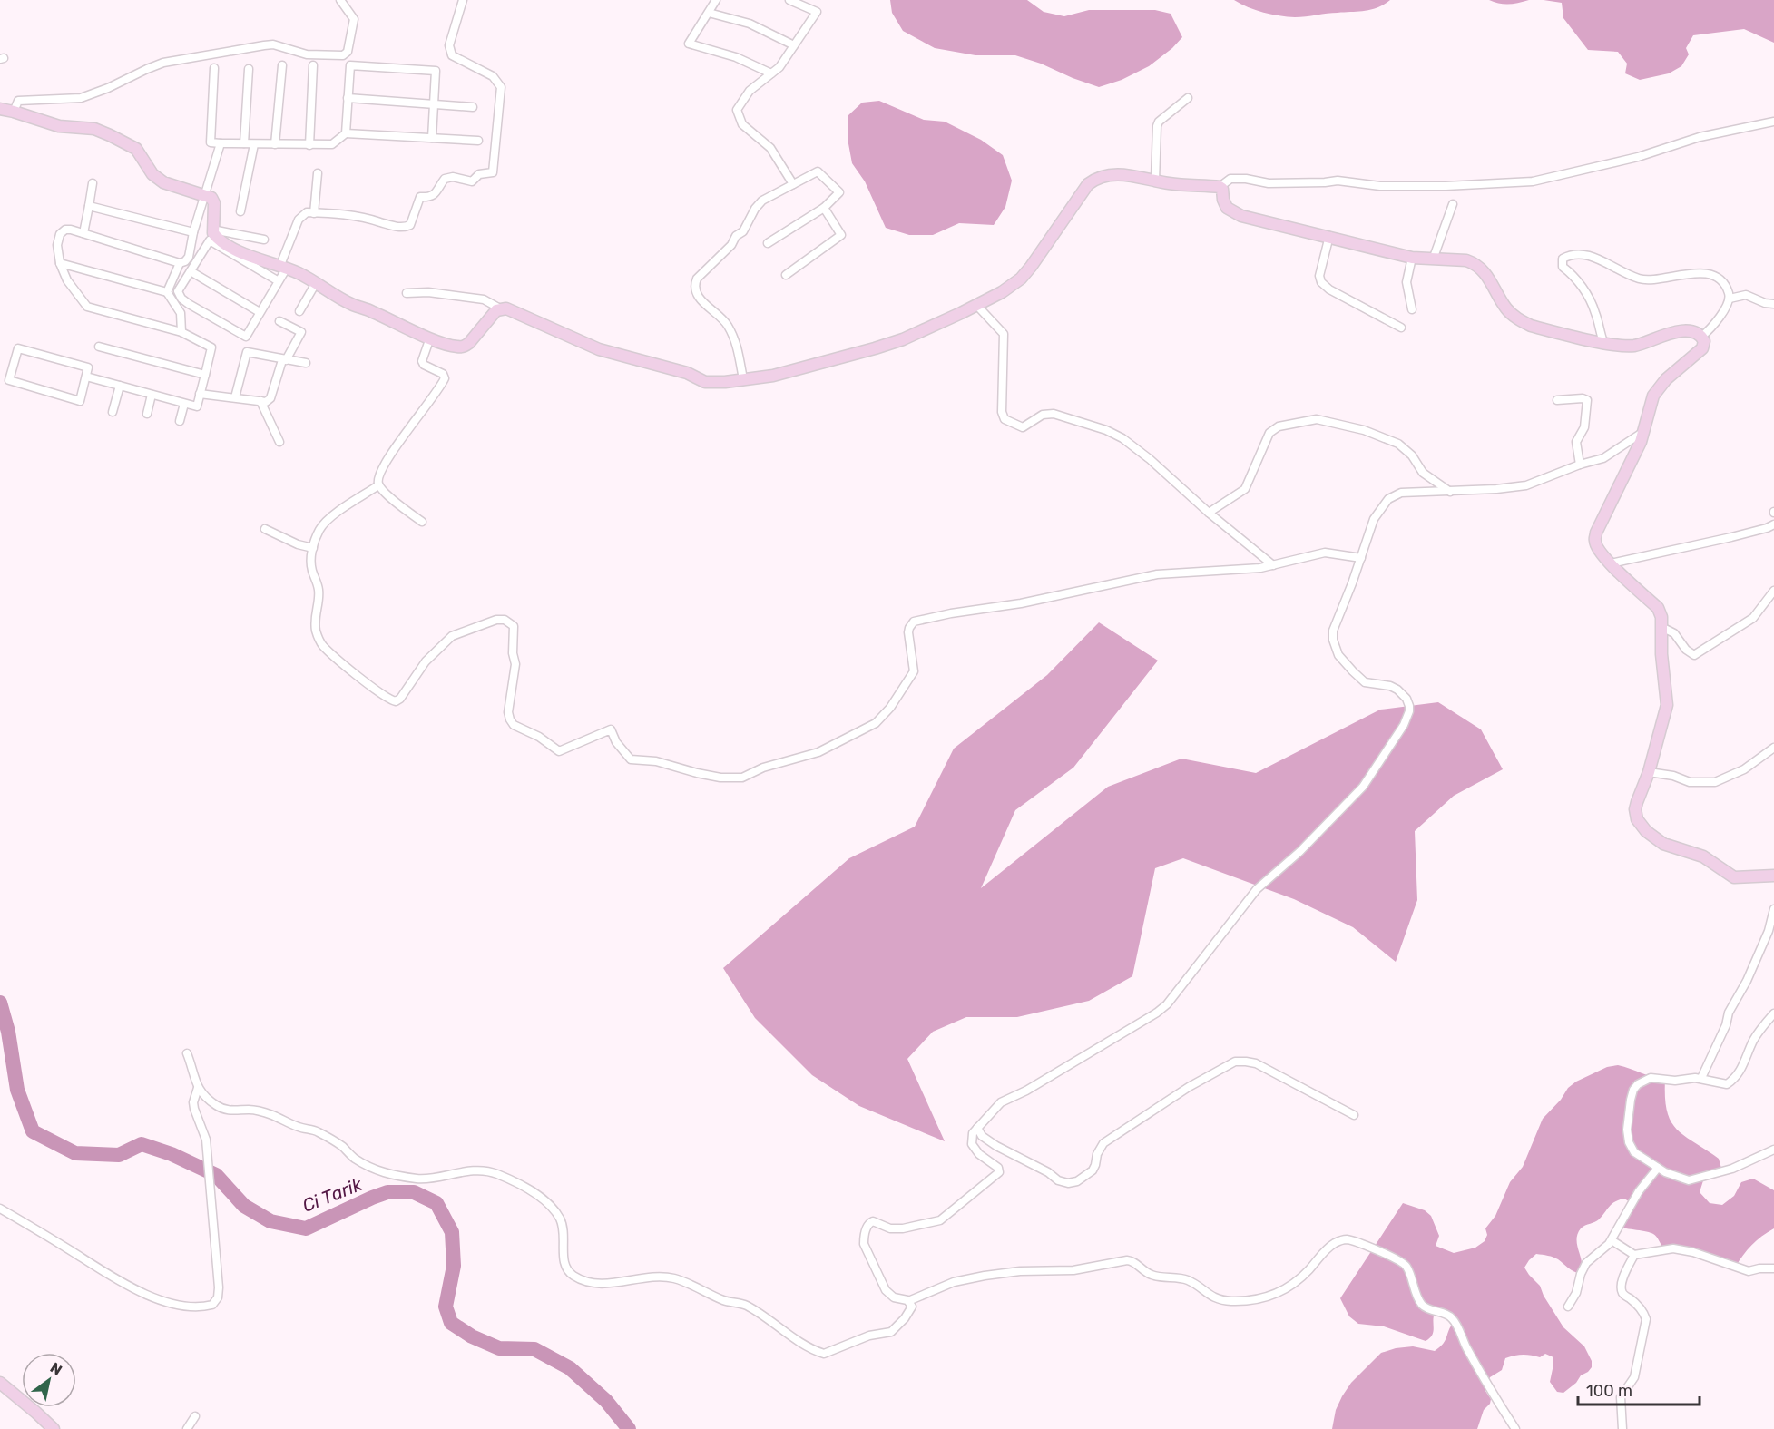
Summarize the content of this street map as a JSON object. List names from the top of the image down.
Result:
{
  "water": ["Ci Tarik"],
  "scale_bar": "100 m",
  "north": "top right"
}
